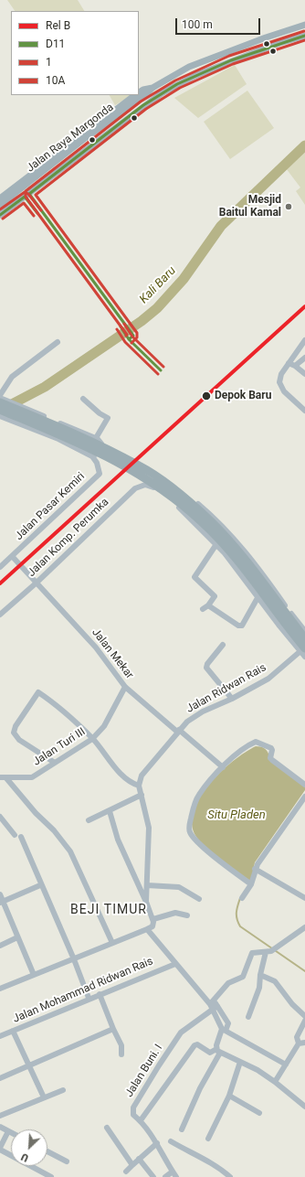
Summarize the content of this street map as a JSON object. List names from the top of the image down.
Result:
{
  "streets": {
    "main road": ["Jalan Raya Margonda"],
    "street": [
      "Jalan Pasar Kemiri",
      "Jalan Komp. Perumka",
      "Jalan Mekar",
      "Jalan Ridwan Rais",
      "Jalan Turi III",
      "Jalan Mohammad Ridwan Rais",
      "Jalan Buni. I"
    ]
  },
  "crossings": [
    ["Jalan Pasar Kemiri", "Jalan Mekar"],
    ["Jalan Komp. Perumka", "Jalan Mekar"],
    ["Jalan Mekar", "Jalan Ridwan Rais"],
    ["Jalan Mekar", "Jalan Turi III"]
  ],
  "districts": ["BEJI TIMUR"],
  "water": ["Kali Baru", "Situ Pladen"],
  "places": ["Mesjid Baitul Kamal", "Depok Baru"],
  "lines": [
    "transit line 10A",
    "transit line D11",
    "transit line 1",
    "rail line B"
  ],
  "legend": [
    "Rel B",
    "D11",
    "1",
    "10A"
  ],
  "scale_bar": "100 m",
  "north": "bottom left"
}
